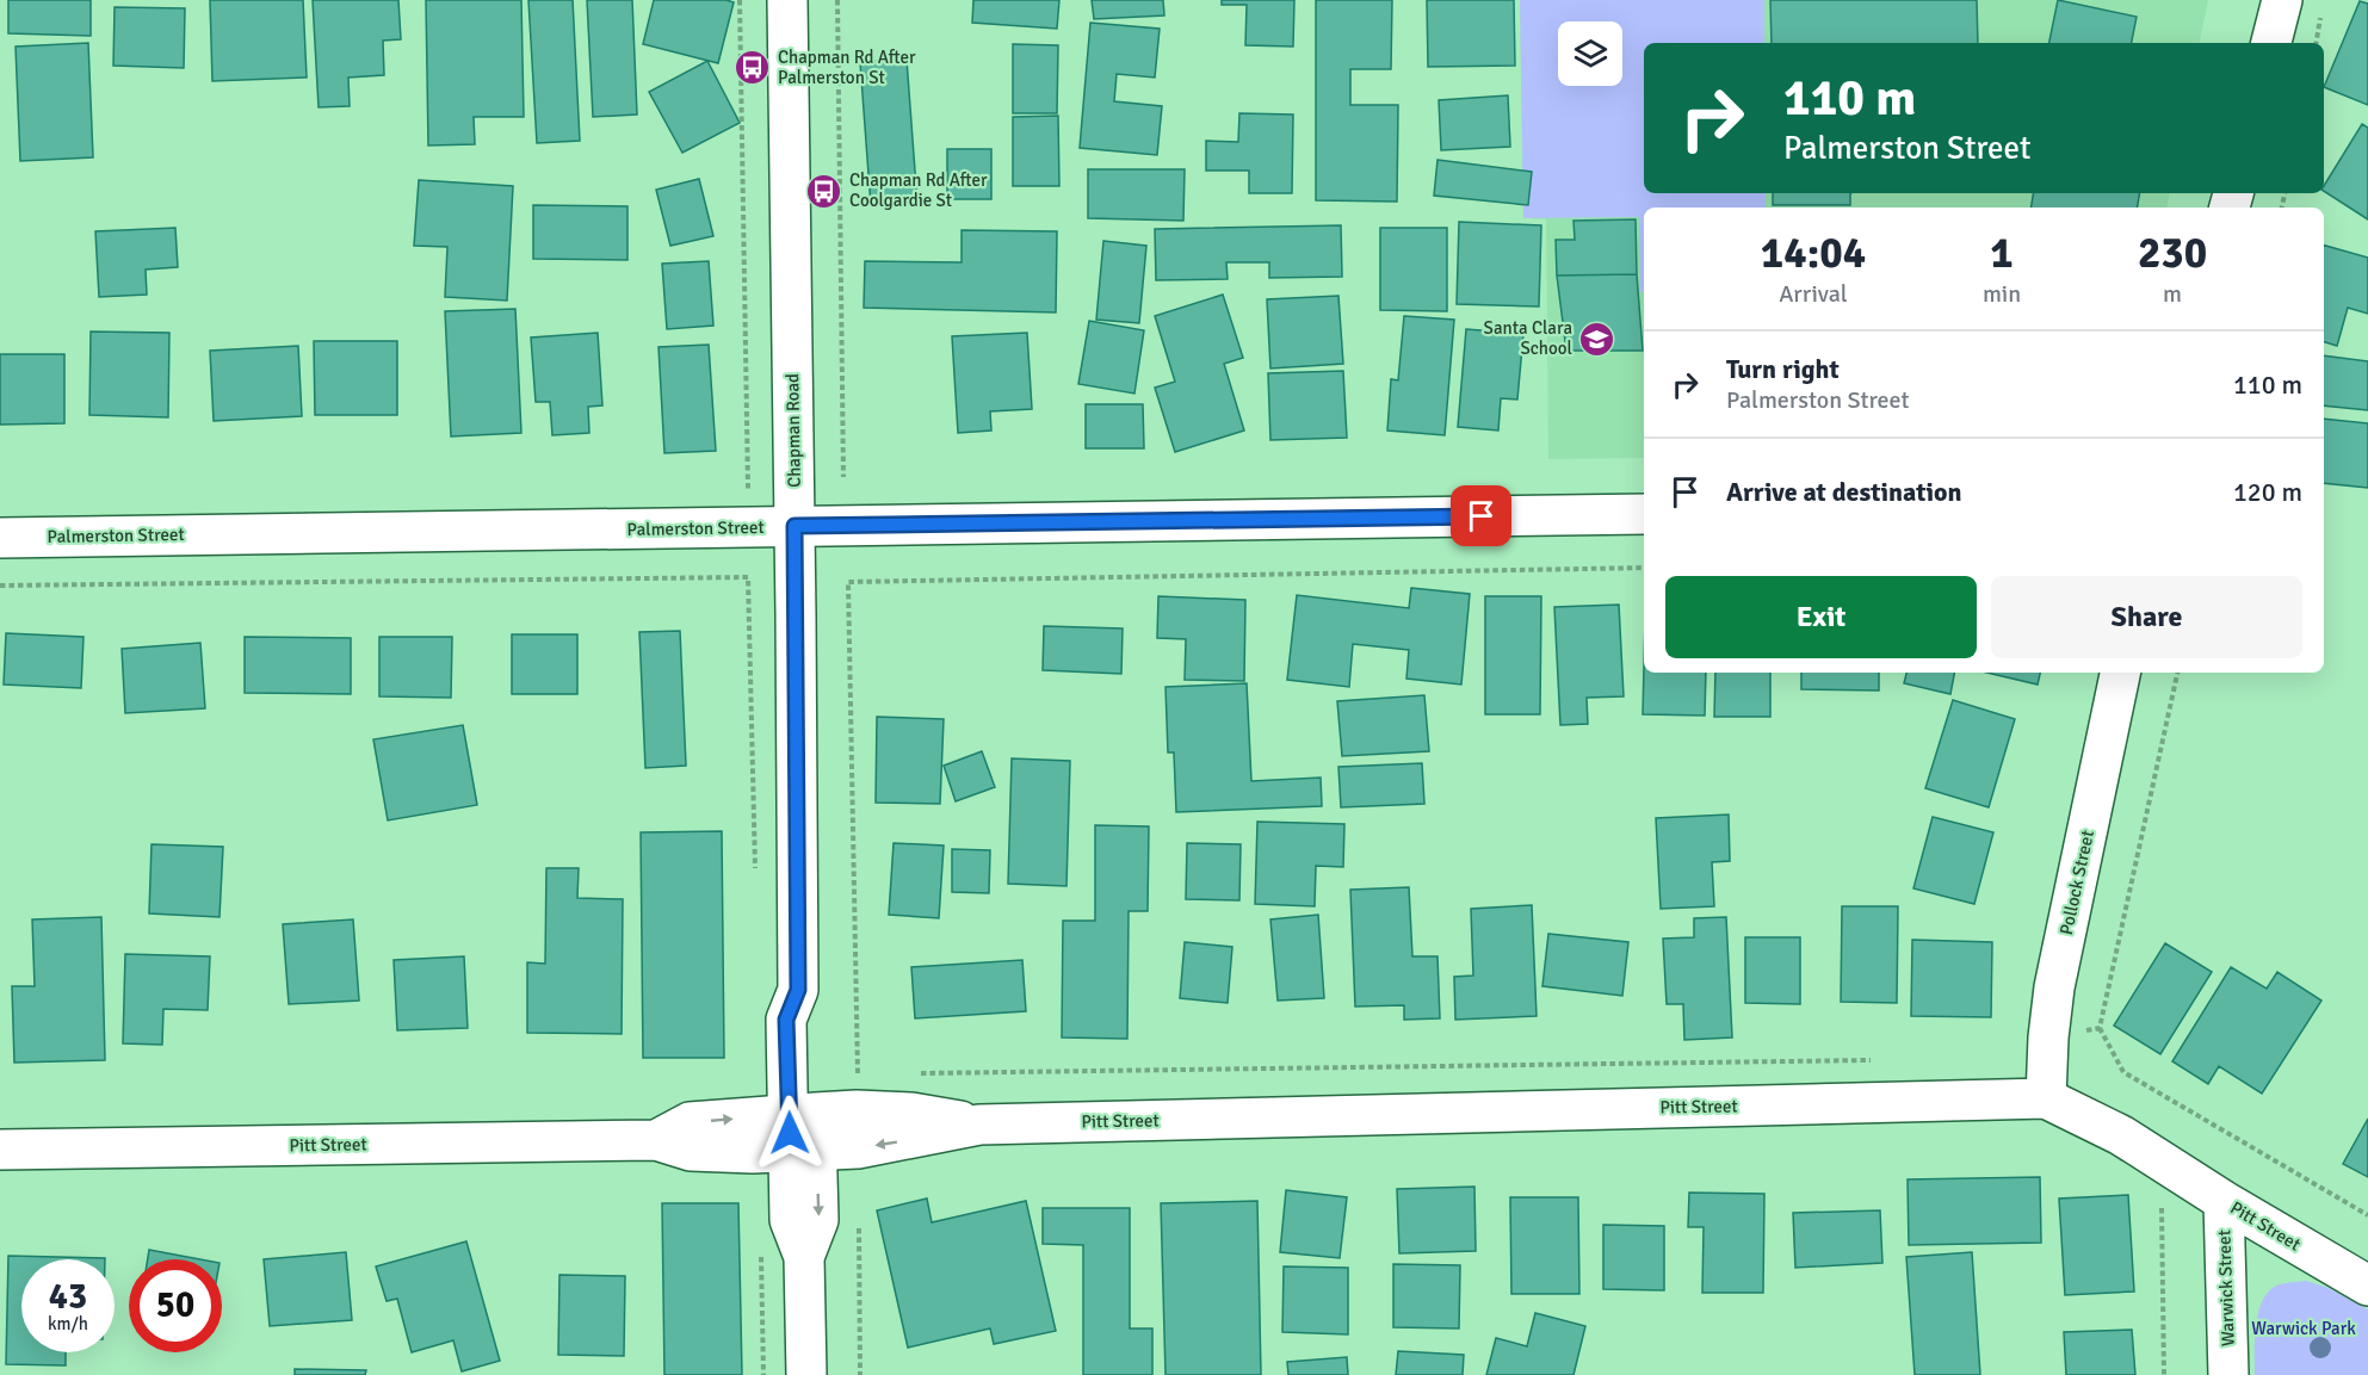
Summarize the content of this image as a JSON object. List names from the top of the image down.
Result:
{
  "streets": {
    "street": [
      "Chapman Road",
      "Palmerston Street",
      "Pollock Street",
      "Pitt Street",
      "Warwick Street"
    ]
  },
  "crossings": [
    ["Chapman Road", "Palmerston Street"],
    ["Chapman Road", "Pitt Street"],
    ["Pollock Street", "Pitt Street"],
    ["Pitt Street", "Warwick Street"]
  ],
  "parks": ["Warwick Park"],
  "places": {
    "bus stop": ["Chapman Rd After Palmerston St", "Chapman Rd After Coolgardie St"],
    "school or university": ["Santa Clara School"]
  },
  "page": {
    "turn": ["110 m", "Palmerston Street"],
    "eta": [
      "14:04",
      "Arrival",
      "1",
      "min",
      "230",
      "m"
    ],
    "list": [
      {
        "name": "Turn right",
        "note": "Palmerston Street",
        "value": "110 m"
      },
      {
        "name": "Arrive at destination",
        "value": "120 m"
      }
    ],
    "buttons": ["Exit", "Share"],
    "speed": "43 km/h",
    "limit": "50"
  }
}
